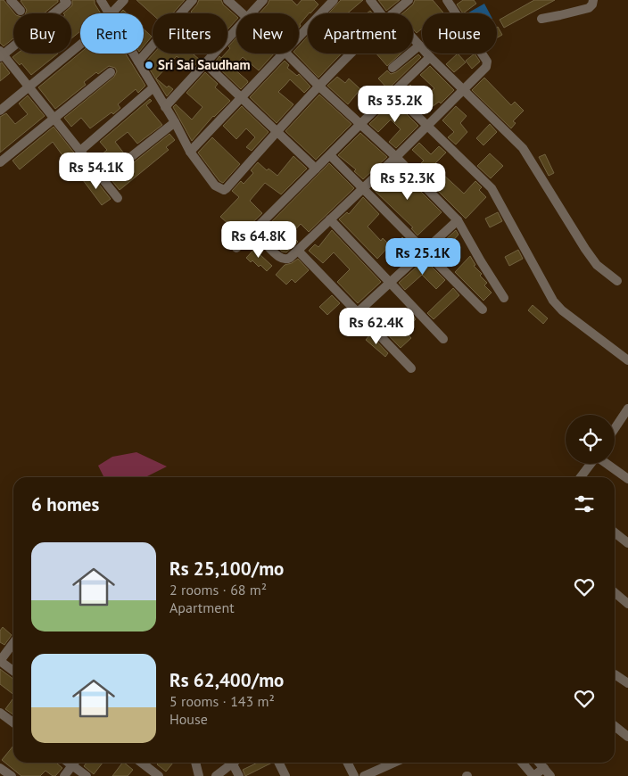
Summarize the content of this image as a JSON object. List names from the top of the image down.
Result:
{
  "places": ["Sri Sai Saudham"],
  "page": {
    "chip": [
      "Buy",
      "Rent",
      "Filters",
      "New",
      "Apartment",
      "House"
    ],
    "price": [
      "Rs 35.2K",
      "Rs 54.1K",
      "Rs 52.3K",
      "Rs 64.8K",
      "Rs 25.1K",
      "Rs 62.4K"
    ],
    "heading": "6 homes",
    "list": [
      {
        "name": "Rs 25,100/mo",
        "note": "2 rooms · 68 m² · Apartment"
      },
      {
        "name": "Rs 62,400/mo",
        "note": "5 rooms · 143 m² · House"
      }
    ]
  }
}
